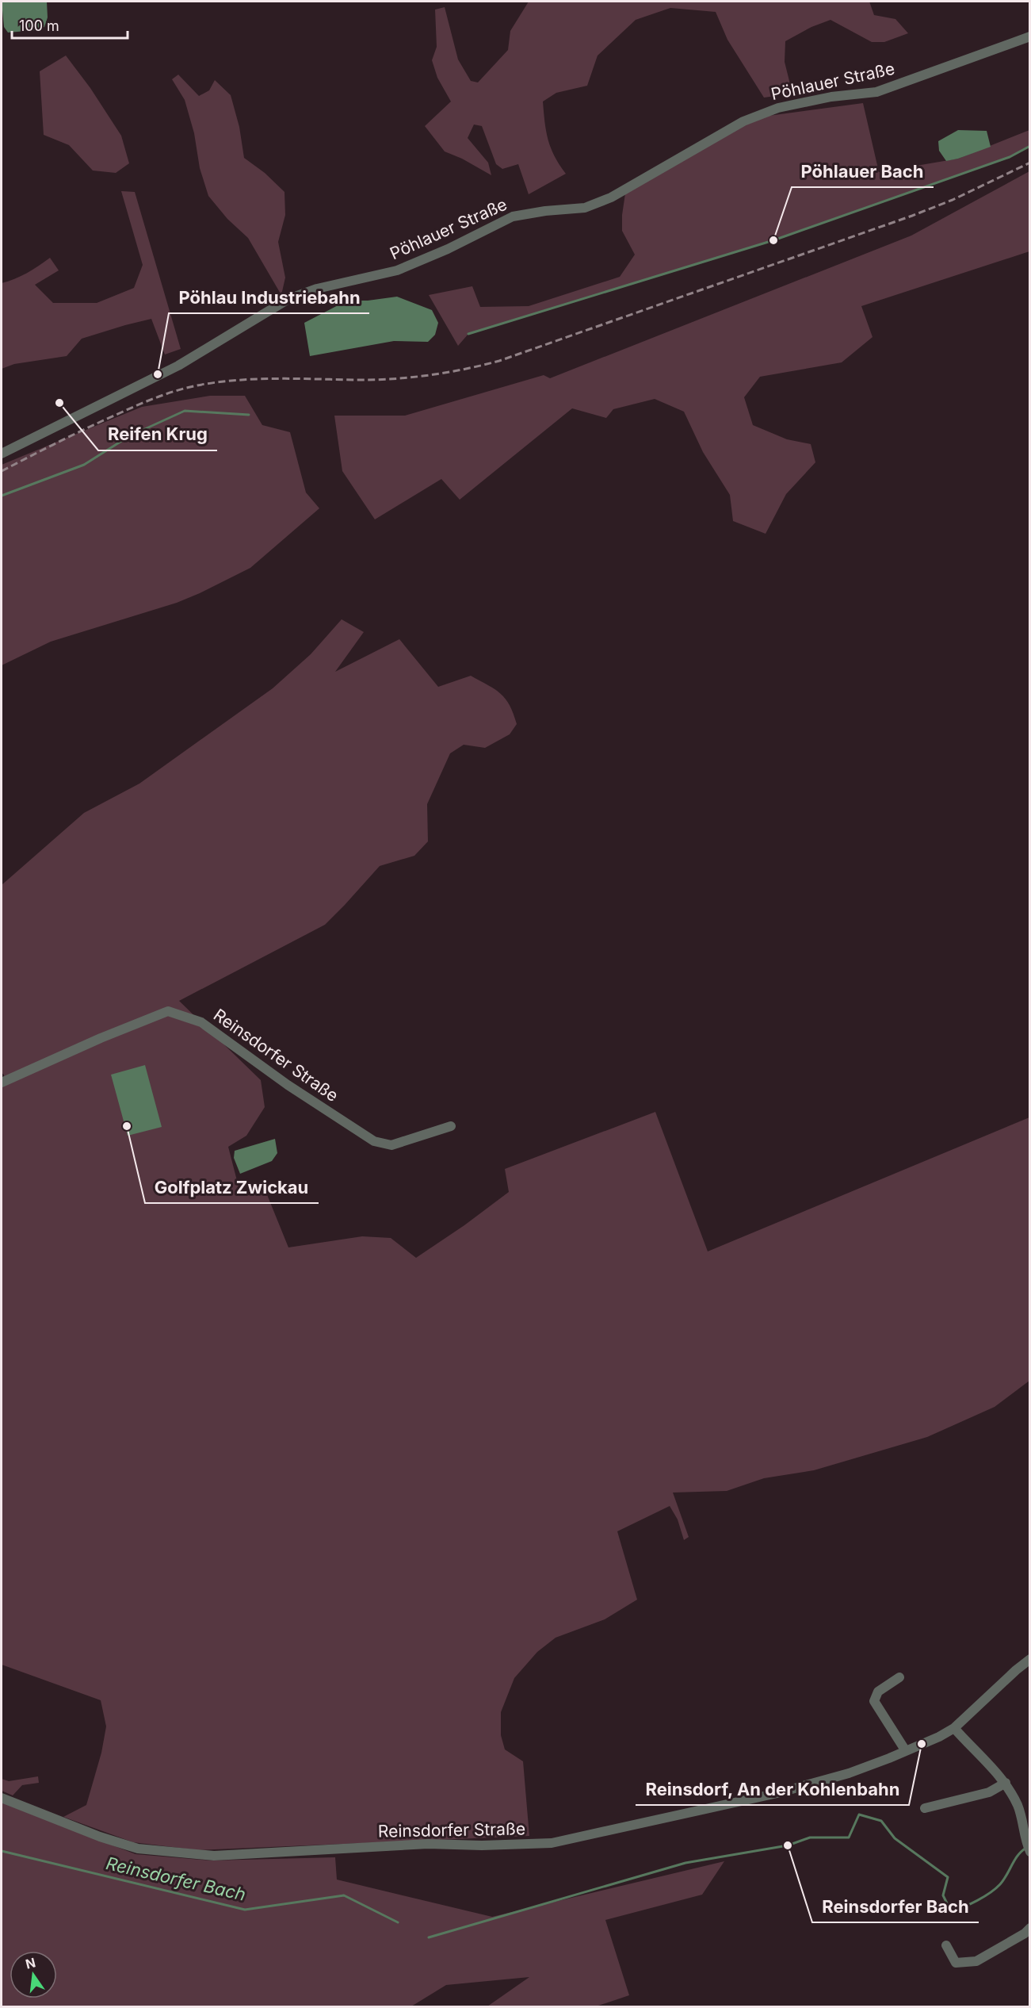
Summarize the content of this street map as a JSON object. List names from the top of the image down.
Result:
{
  "streets": {
    "street": ["Pöhlauer Straße", "Reinsdorfer Straße"]
  },
  "water": ["Reinsdorfer Bach"],
  "places": [
    "Pöhlauer Bach",
    "Pöhlau Industriebahn",
    "Reifen Krug",
    "Golfplatz Zwickau",
    "Reinsdorf, An der Kohlenbahn",
    "Reinsdorfer Bach"
  ],
  "scale_bar": "100 m",
  "north": "top"
}
